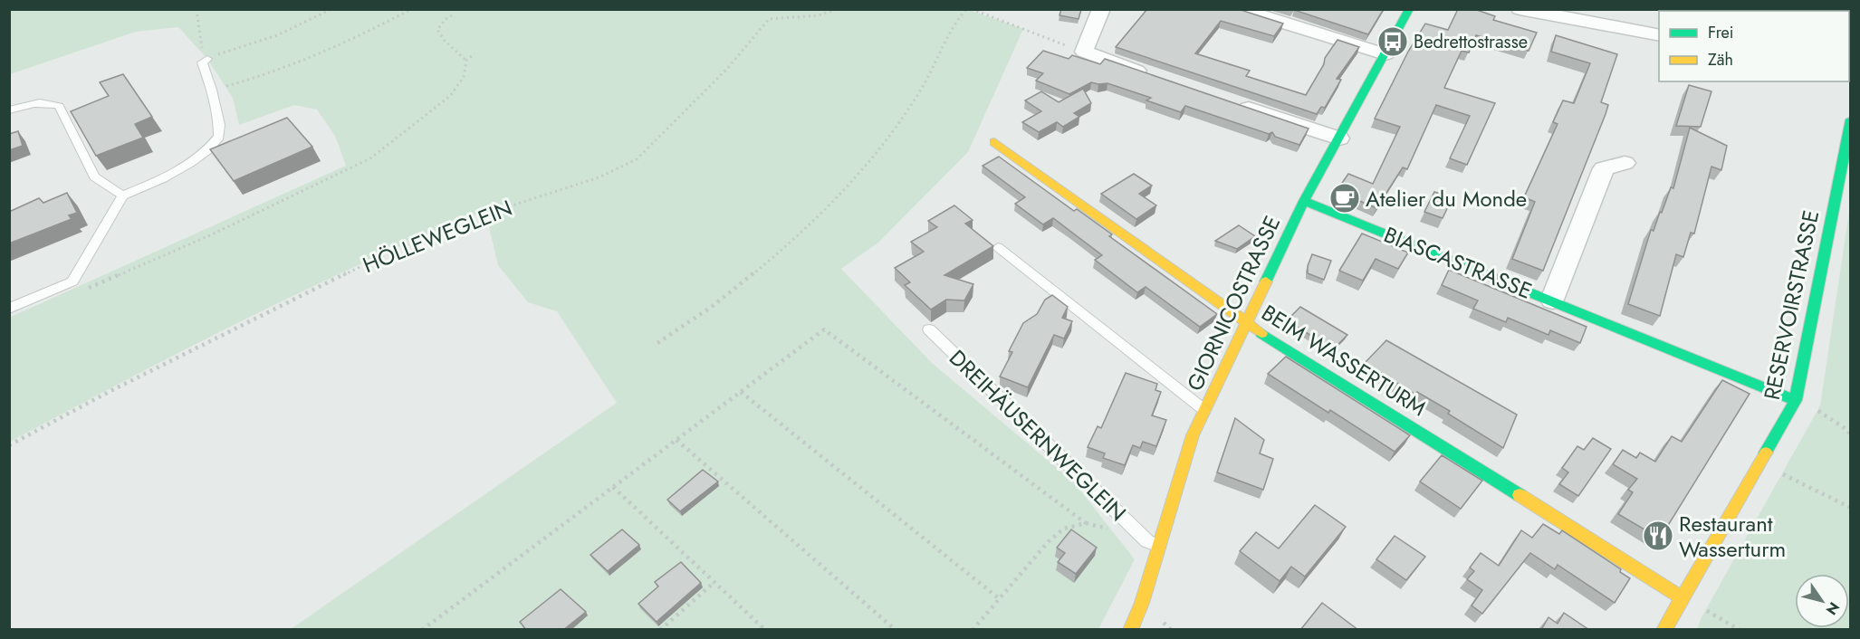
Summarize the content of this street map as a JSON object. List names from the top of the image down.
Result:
{
  "streets": {
    "street": [
      "BIASCASTRASSE",
      "GIORNICOSTRASSE",
      "RESERVOIRSTRASSE",
      "BEIM WASSERTURM"
    ],
    "lane": ["DREIHÄUSERNWEGLEIN"],
    "path": ["HÖLLEWEGLEIN"]
  },
  "crossings": [
    ["BIASCASTRASSE", "GIORNICOSTRASSE"],
    ["BIASCASTRASSE", "RESERVOIRSTRASSE"],
    ["GIORNICOSTRASSE", "BEIM WASSERTURM"],
    ["GIORNICOSTRASSE", "DREIHÄUSERNWEGLEIN"],
    ["RESERVOIRSTRASSE", "BEIM WASSERTURM"]
  ],
  "places": {
    "bus stop": ["Bedrettostrasse"],
    "cafe": ["Atelier du Monde"],
    "restaurant": ["Restaurant Wasserturm"]
  },
  "legend": ["Frei", "Zäh"],
  "north": "bottom right"
}
